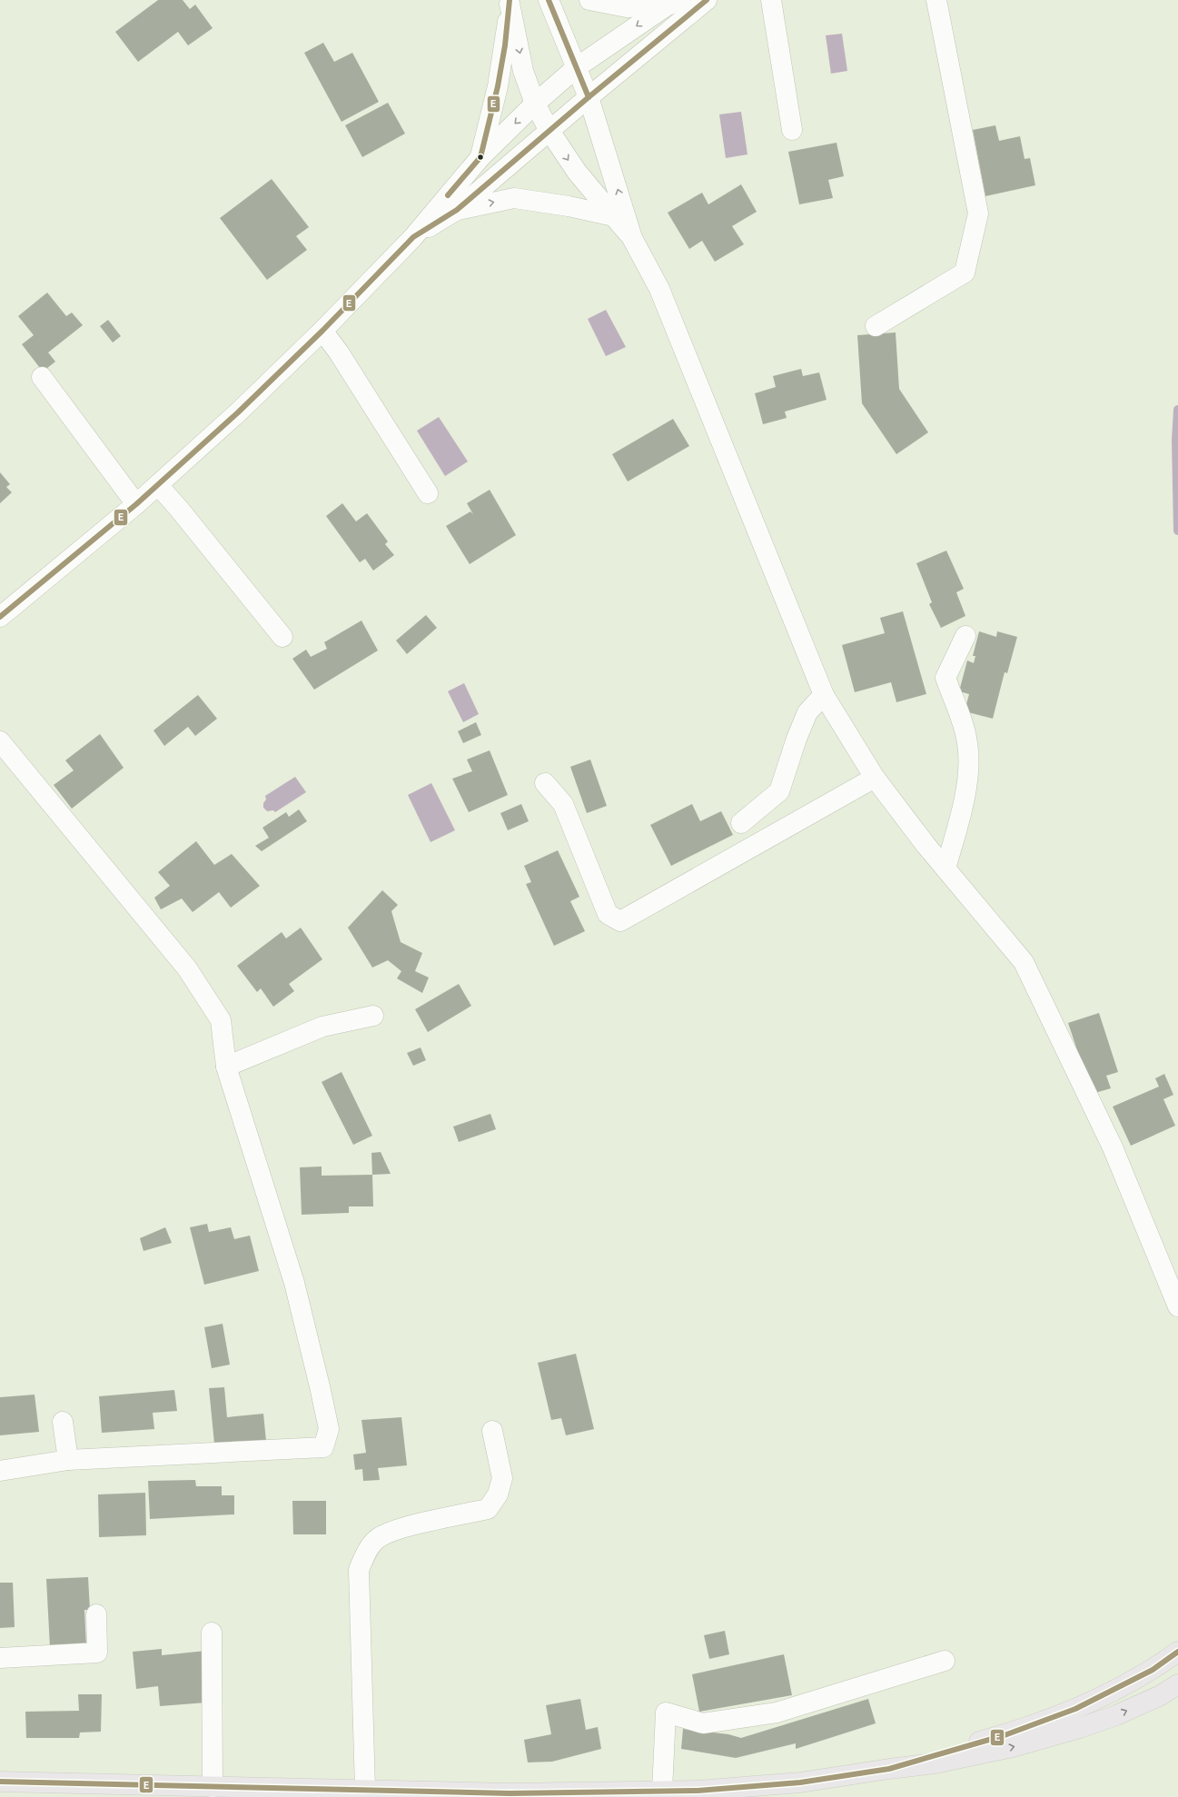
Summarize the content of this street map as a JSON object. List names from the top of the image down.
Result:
{
  "lines": ["transit line E"]
}
